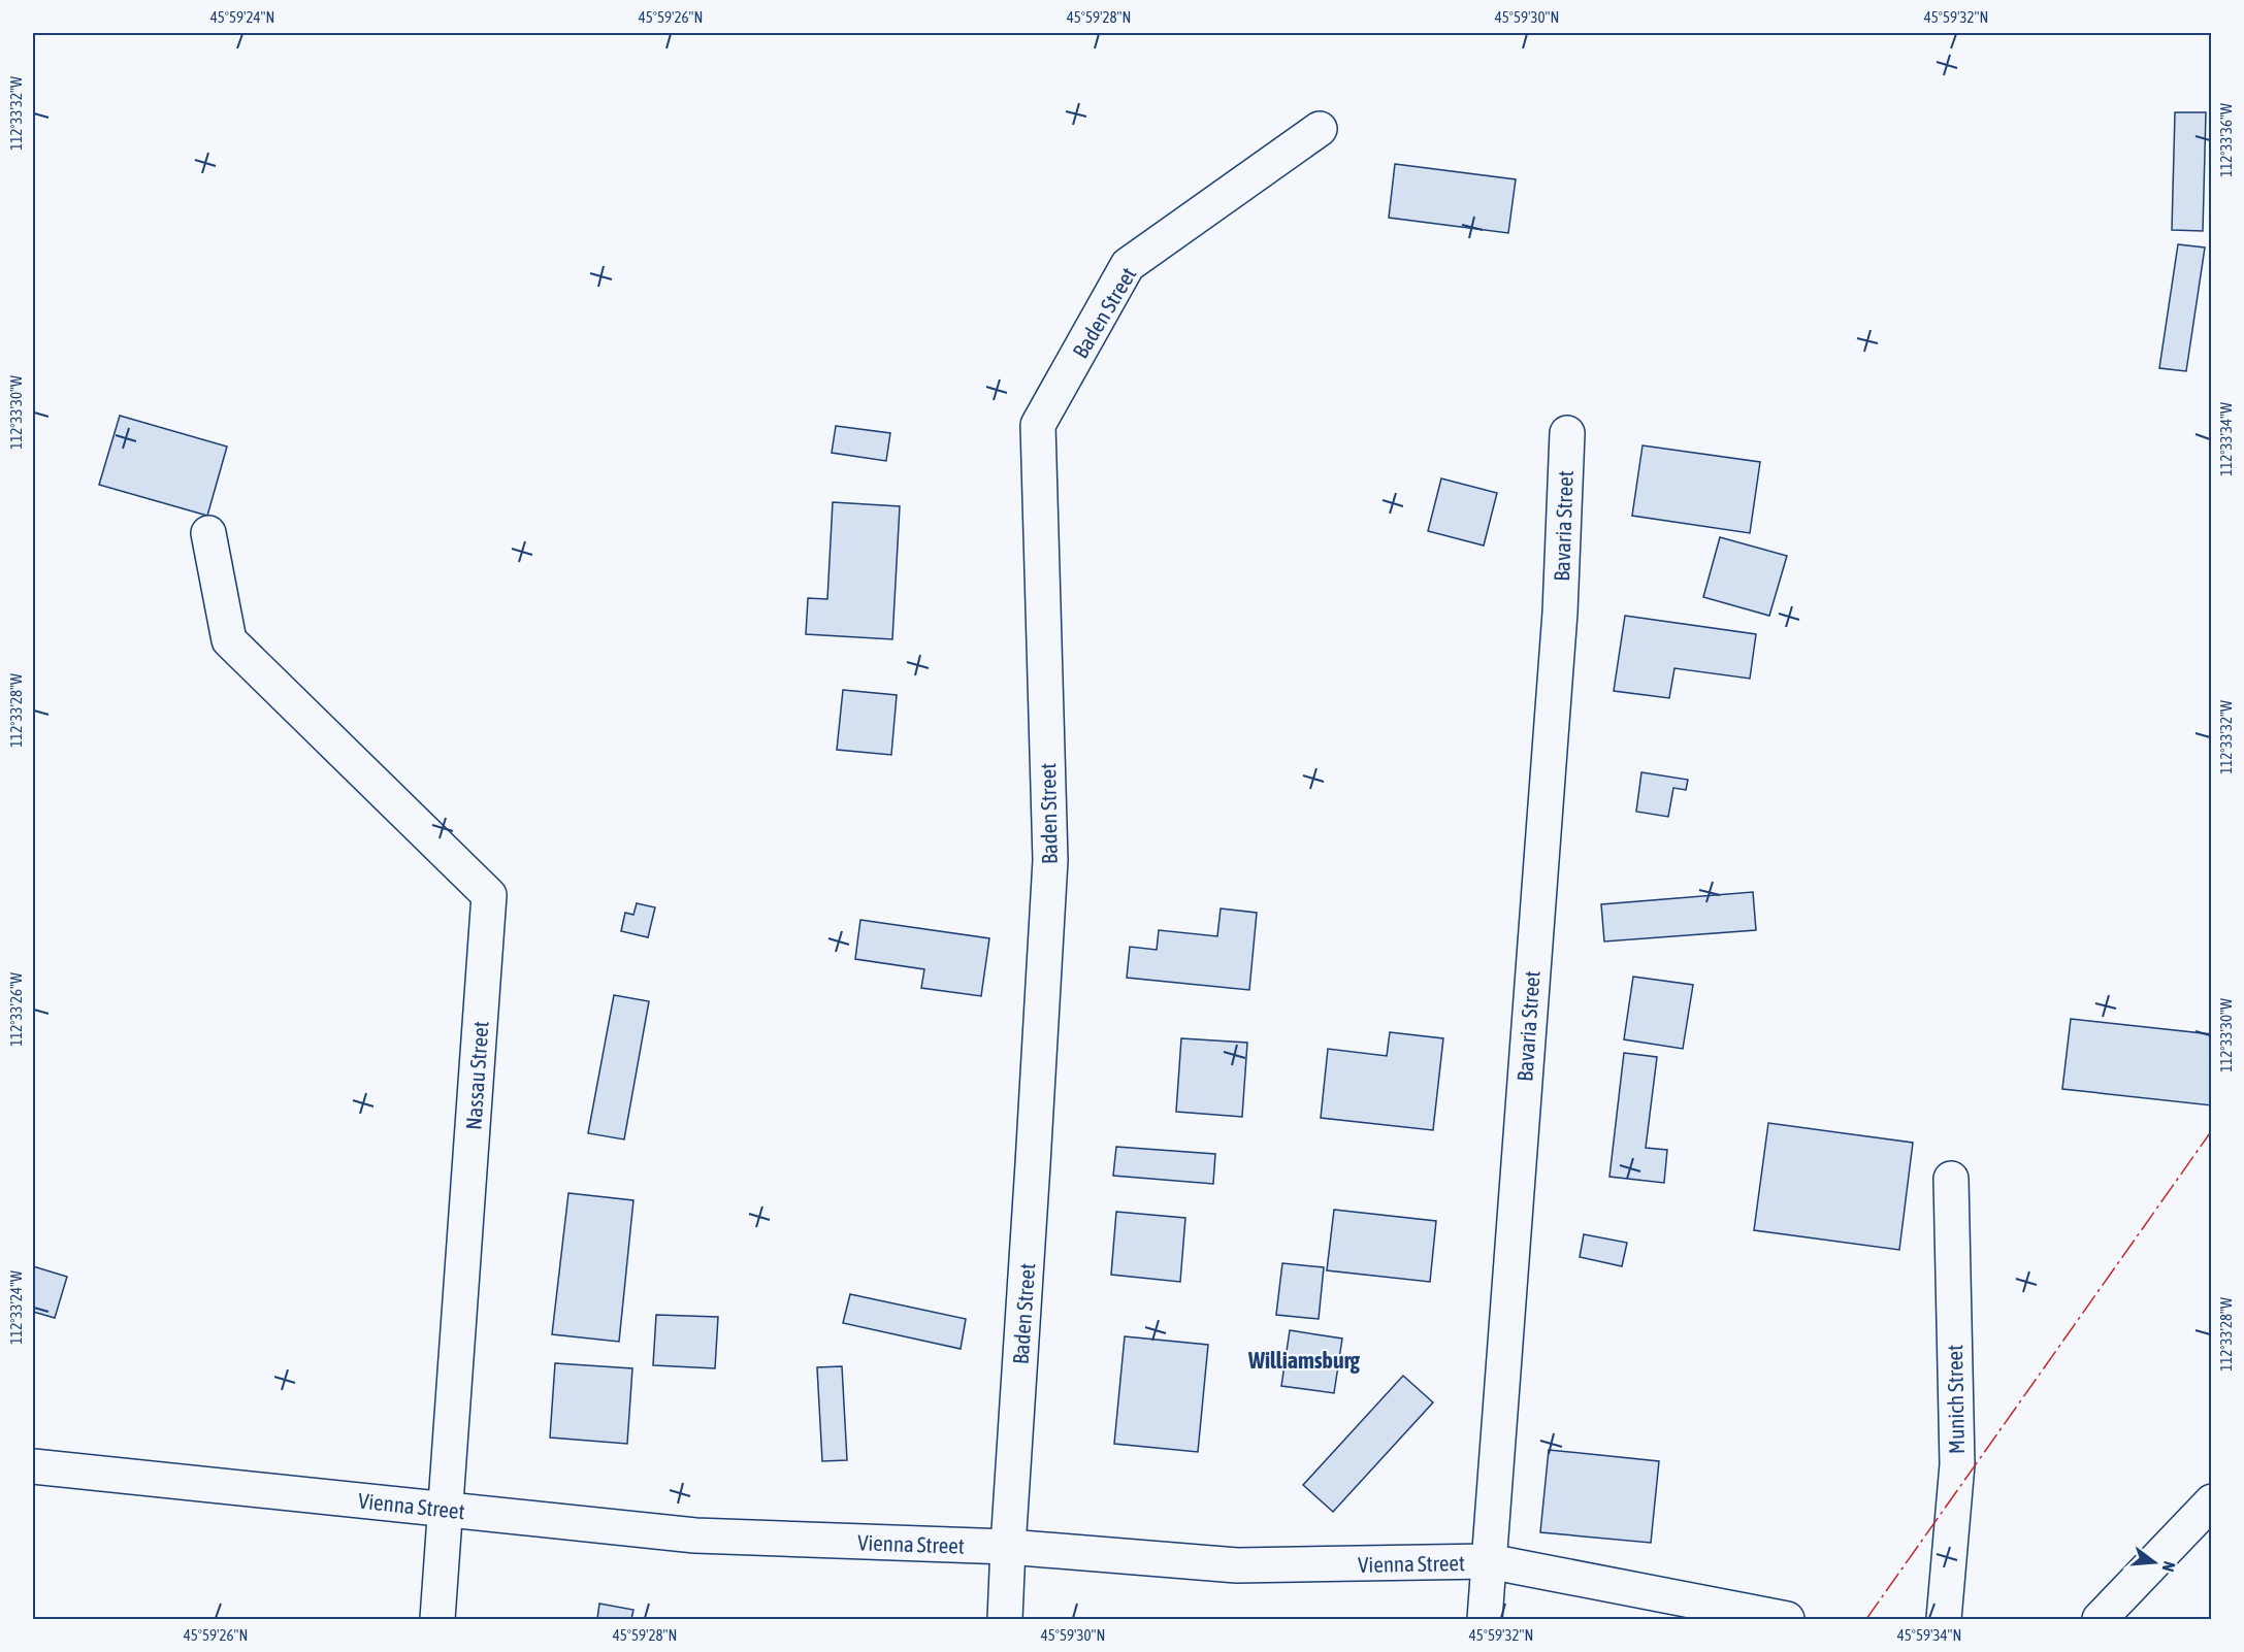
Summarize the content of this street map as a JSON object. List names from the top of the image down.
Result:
{
  "streets": {
    "street": [
      "Baden Street",
      "Bavaria Street",
      "Nassau Street",
      "Munich Street",
      "Vienna Street"
    ]
  },
  "crossings": [
    ["Baden Street", "Vienna Street"],
    ["Bavaria Street", "Vienna Street"],
    ["Nassau Street", "Vienna Street"]
  ],
  "districts": ["Williamsburg"],
  "north": "right",
  "coordinates": [
    "45°59'24\"N",
    "45°59'26\"N",
    "45°59'28\"N",
    "45°59'30\"N",
    "45°59'32\"N",
    "112°33'32\"W",
    "112°33'36\"W",
    "112°33'30\"W",
    "112°33'34\"W",
    "112°33'28\"W",
    "112°33'26\"W",
    "112°33'24\"W",
    "45°59'34\"N"
  ]
}
